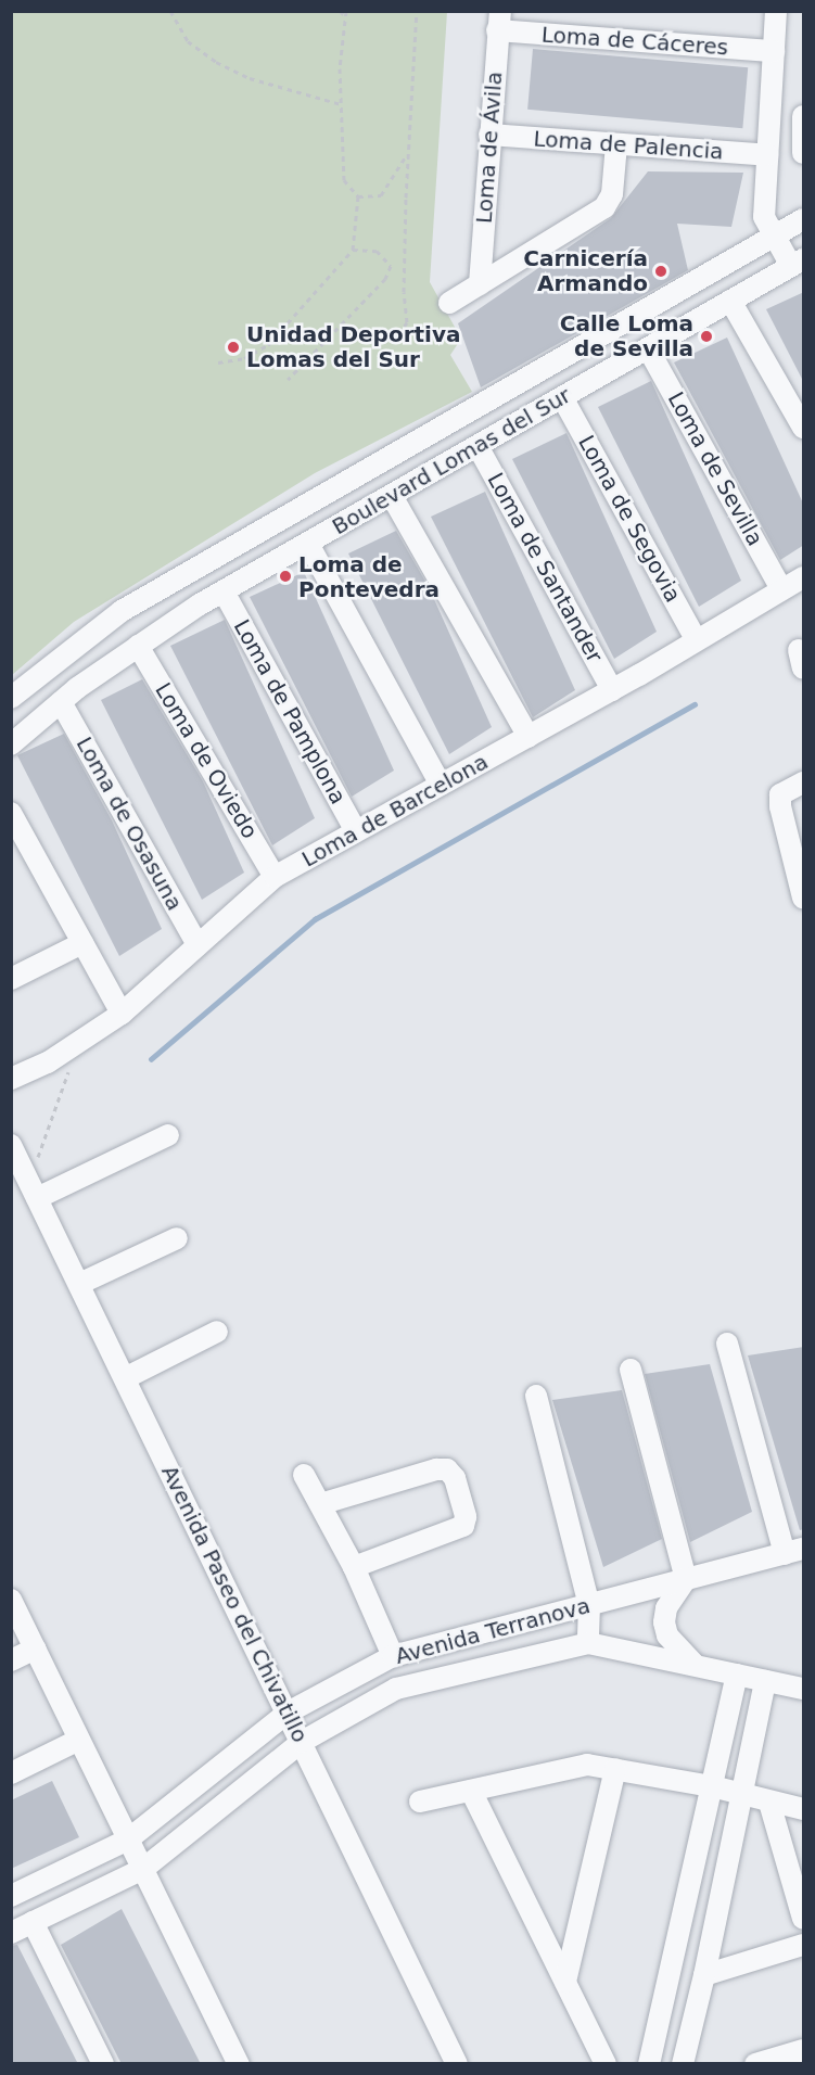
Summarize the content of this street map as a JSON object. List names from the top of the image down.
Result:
{
  "streets": {
    "street": [
      "Loma de Cáceres",
      "Loma de Palencia",
      "Loma de Ávila",
      "Boulevard Lomas del Sur",
      "Loma de Sevilla",
      "Loma de Segovia",
      "Loma de Santander",
      "Loma de Pamplona",
      "Loma de Oviedo",
      "Loma de Barcelona",
      "Loma de Osasuna",
      "Avenida Paseo del Chivatillo",
      "Avenida Terranova"
    ]
  },
  "crossings": [
    ["Loma de Cáceres", "Loma de Ávila"],
    ["Loma de Palencia", "Loma de Ávila"],
    ["Boulevard Lomas del Sur", "Loma de Sevilla"],
    ["Boulevard Lomas del Sur", "Loma de Segovia"],
    ["Boulevard Lomas del Sur", "Loma de Santander"],
    ["Boulevard Lomas del Sur", "Loma de Pamplona"],
    ["Boulevard Lomas del Sur", "Loma de Oviedo"],
    ["Boulevard Lomas del Sur", "Loma de Osasuna"],
    ["Loma de Sevilla", "Loma de Barcelona"],
    ["Loma de Segovia", "Loma de Barcelona"],
    ["Loma de Santander", "Loma de Barcelona"],
    ["Loma de Pamplona", "Loma de Barcelona"],
    ["Loma de Oviedo", "Loma de Barcelona"],
    ["Loma de Barcelona", "Loma de Osasuna"],
    ["Avenida Paseo del Chivatillo", "Avenida Terranova"]
  ],
  "places": [
    "Carnicería Armando",
    "Calle Loma de Sevilla",
    "Unidad Deportiva Lomas del Sur",
    "Loma de Pontevedra"
  ]
}
